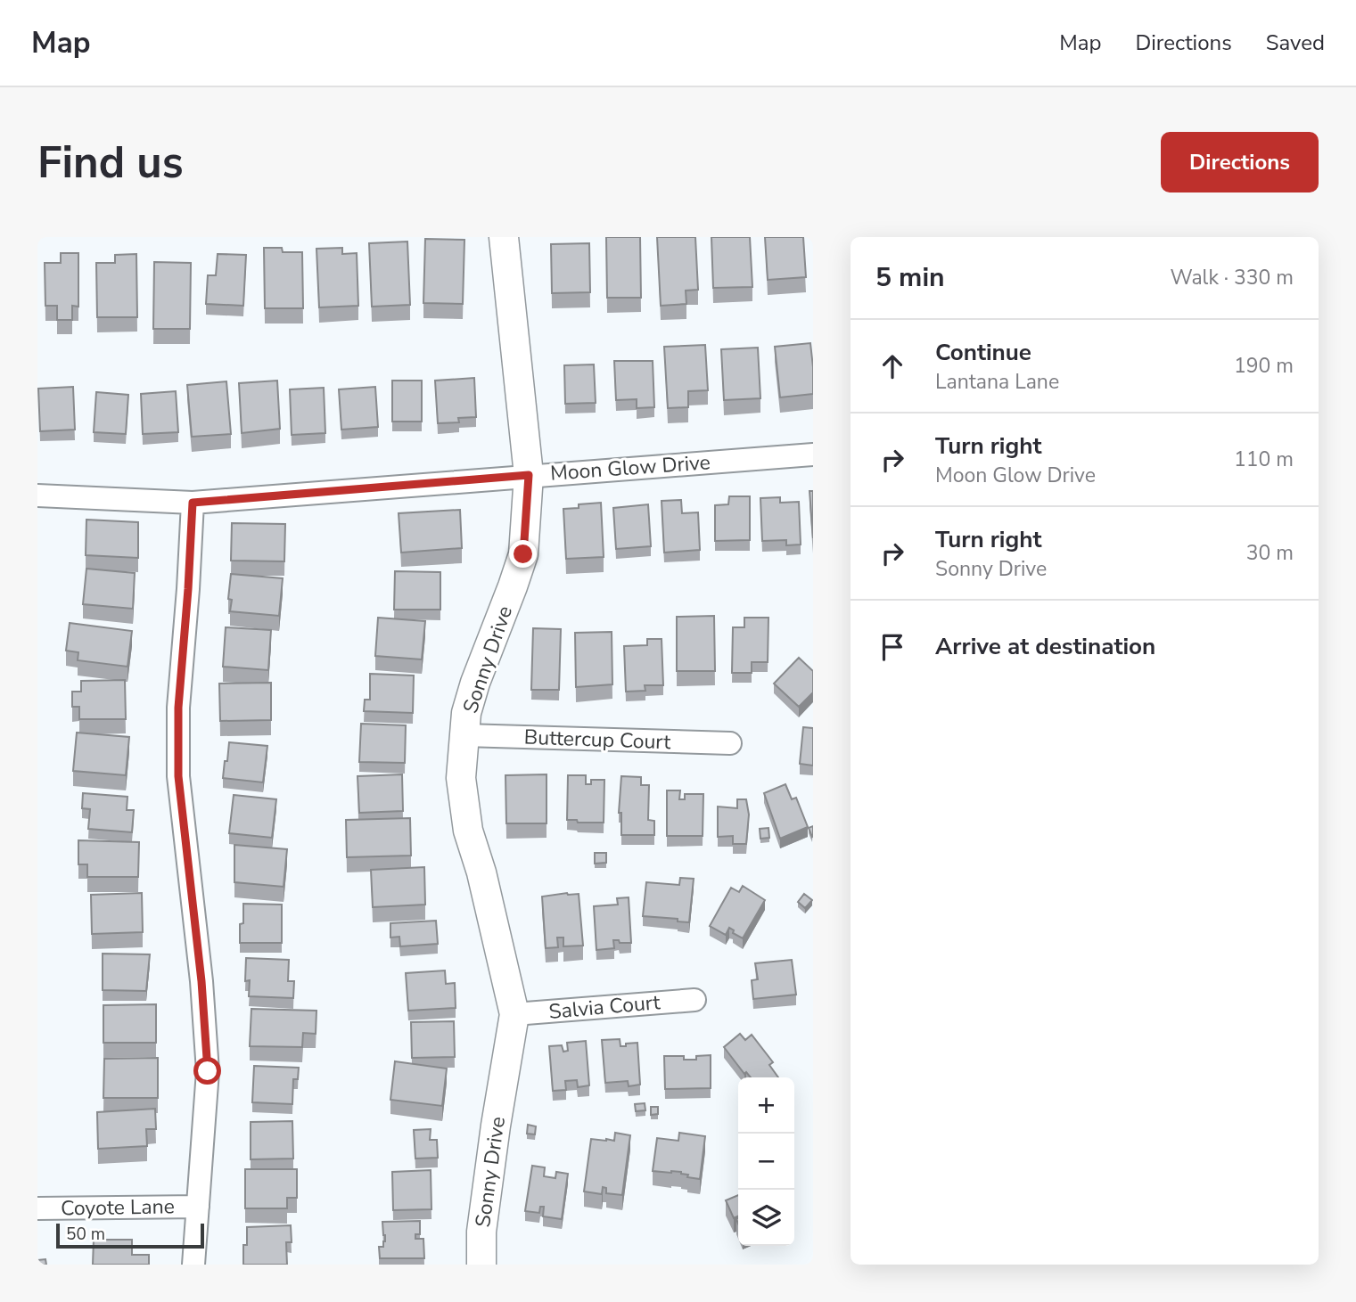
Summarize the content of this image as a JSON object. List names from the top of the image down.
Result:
{
  "streets": {
    "street": [
      "Moon Glow Drive",
      "Sonny Drive",
      "Buttercup Court",
      "Salvia Court",
      "Coyote Lane"
    ]
  },
  "crossings": [
    ["Moon Glow Drive", "Sonny Drive"],
    ["Sonny Drive", "Buttercup Court"],
    ["Sonny Drive", "Salvia Court"]
  ],
  "scale_bar": "50 m",
  "page": {
    "header": "Map",
    "nav": ["Map", "Directions", "Saved"],
    "buttons": "Directions",
    "title": "Find us",
    "heading": ["5 min", "Walk · 330 m"],
    "list": [
      ["Continue", "Lantana Lane", "190 m"],
      ["Turn right", "Moon Glow Drive", "110 m"],
      ["Turn right", "Sonny Drive", "30 m"],
      "Arrive at destination"
    ],
    "map_buttons": ["+", "−"],
    "scale": "50 m"
  }
}
